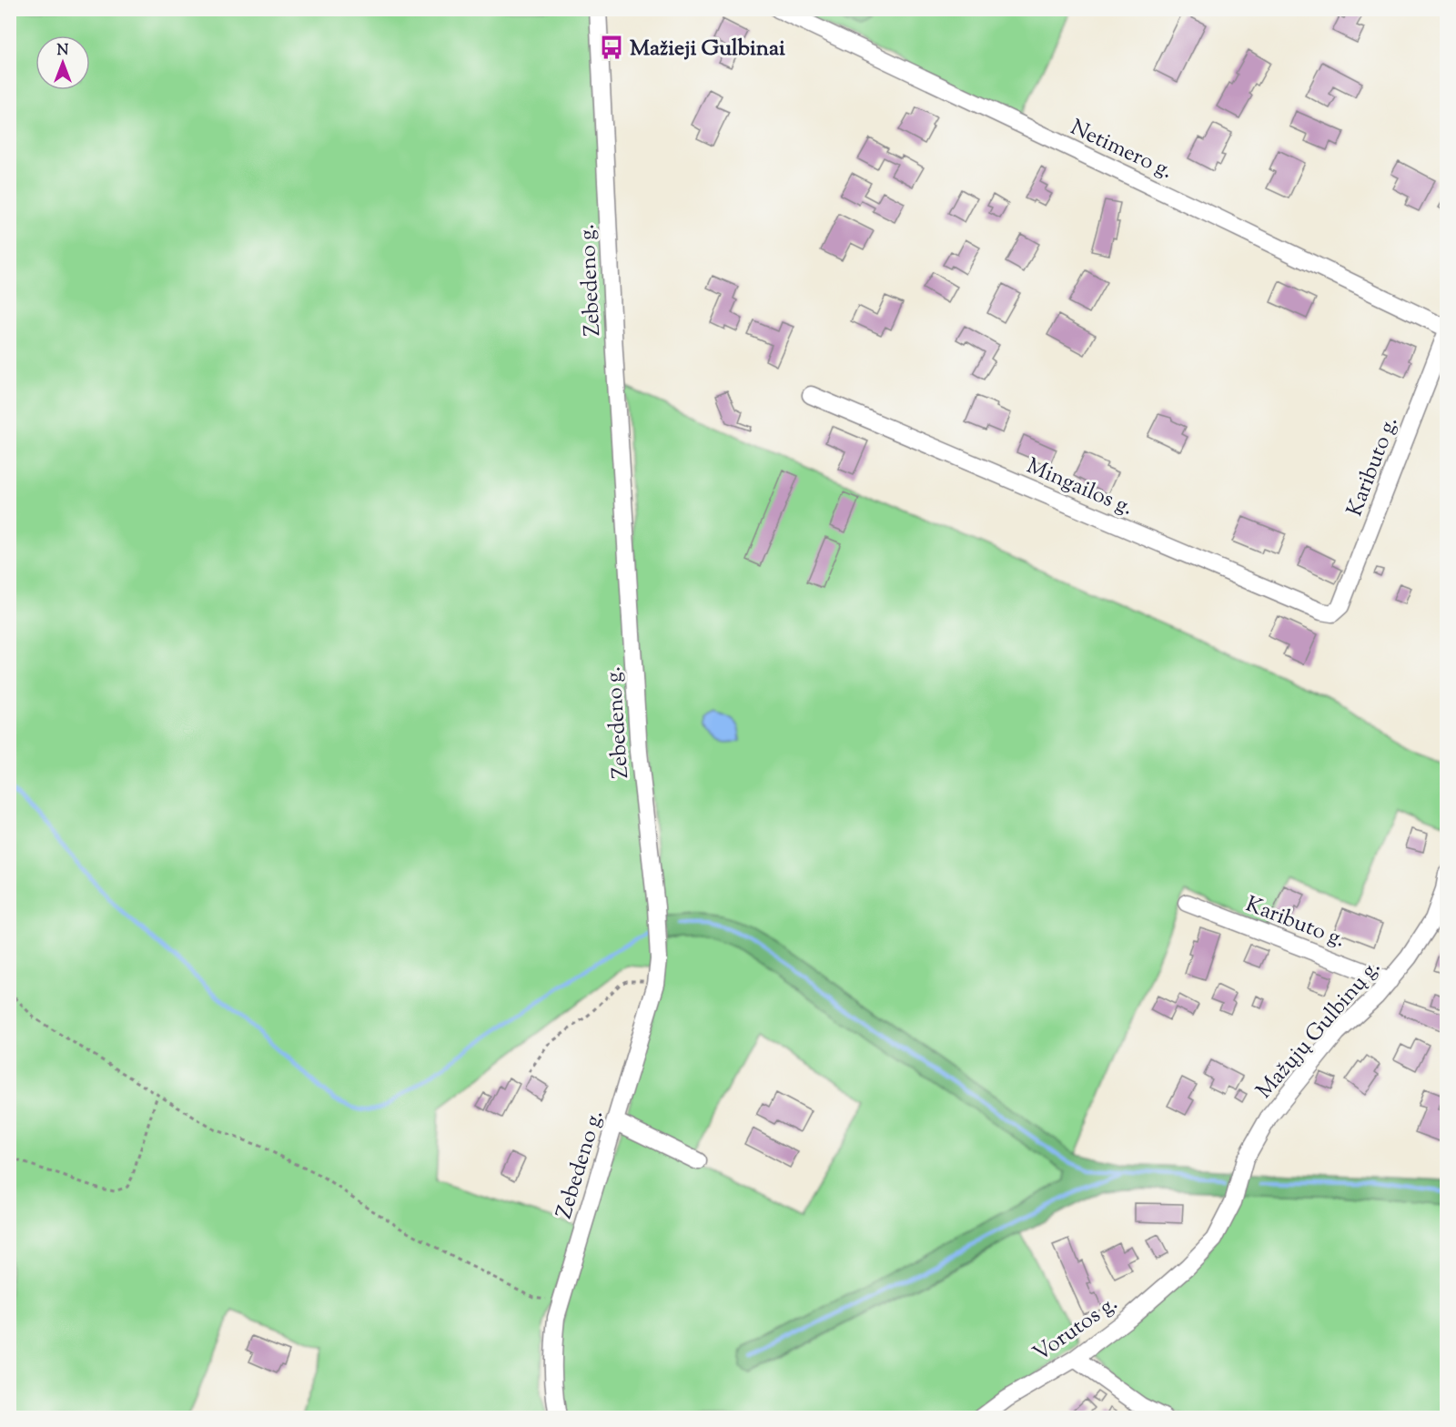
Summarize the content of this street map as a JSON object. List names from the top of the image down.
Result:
{
  "streets": {
    "street": [
      "Netimero g.",
      "Zebedeno g.",
      "Kaributo g.",
      "Mingailos g.",
      "Mažųjų Gulbinų g.",
      "Vorutos g."
    ]
  },
  "crossings": [
    ["Netimero g.", "Kaributo g."],
    ["Kaributo g.", "Mingailos g."],
    ["Kaributo g.", "Mažųjų Gulbinų g."],
    ["Mažųjų Gulbinų g.", "Vorutos g."]
  ],
  "places": {
    "bus stop": ["Mažieji Gulbinai"]
  },
  "north": "top"
}
